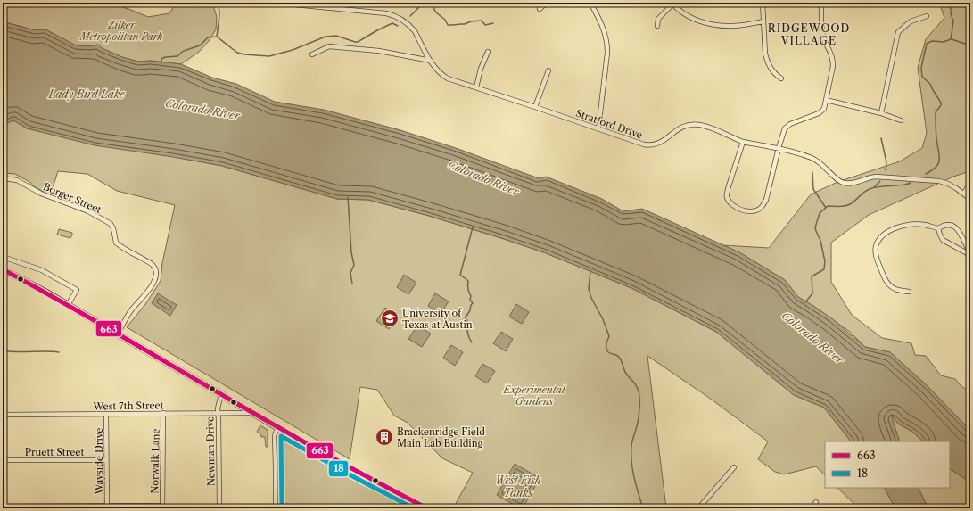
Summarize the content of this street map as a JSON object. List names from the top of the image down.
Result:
{
  "streets": {
    "street": [
      "Stratford Drive",
      "Borger Street",
      "West 7th Street",
      "Newman Drive",
      "Pruett Street",
      "Wayside Drive",
      "Norwalk Lane"
    ]
  },
  "crossings": [
    ["West 7th Street", "Newman Drive"],
    ["West 7th Street", "Wayside Drive"],
    ["West 7th Street", "Norwalk Lane"],
    ["Pruett Street", "Wayside Drive"]
  ],
  "districts": ["RIDGEWOOD VILLAGE"],
  "water": ["Lady Bird Lake", "Colorado River", "West Fish Tanks"],
  "parks": ["Zilker Metropolitan Park", "Experimental Gardens"],
  "places": {
    "school or university": ["University of Texas at Austin"],
    "building": ["Brackenridge Field Main Lab Building"]
  },
  "lines": ["transit line 663", "transit line 18"],
  "legend": ["663", "18"]
}
